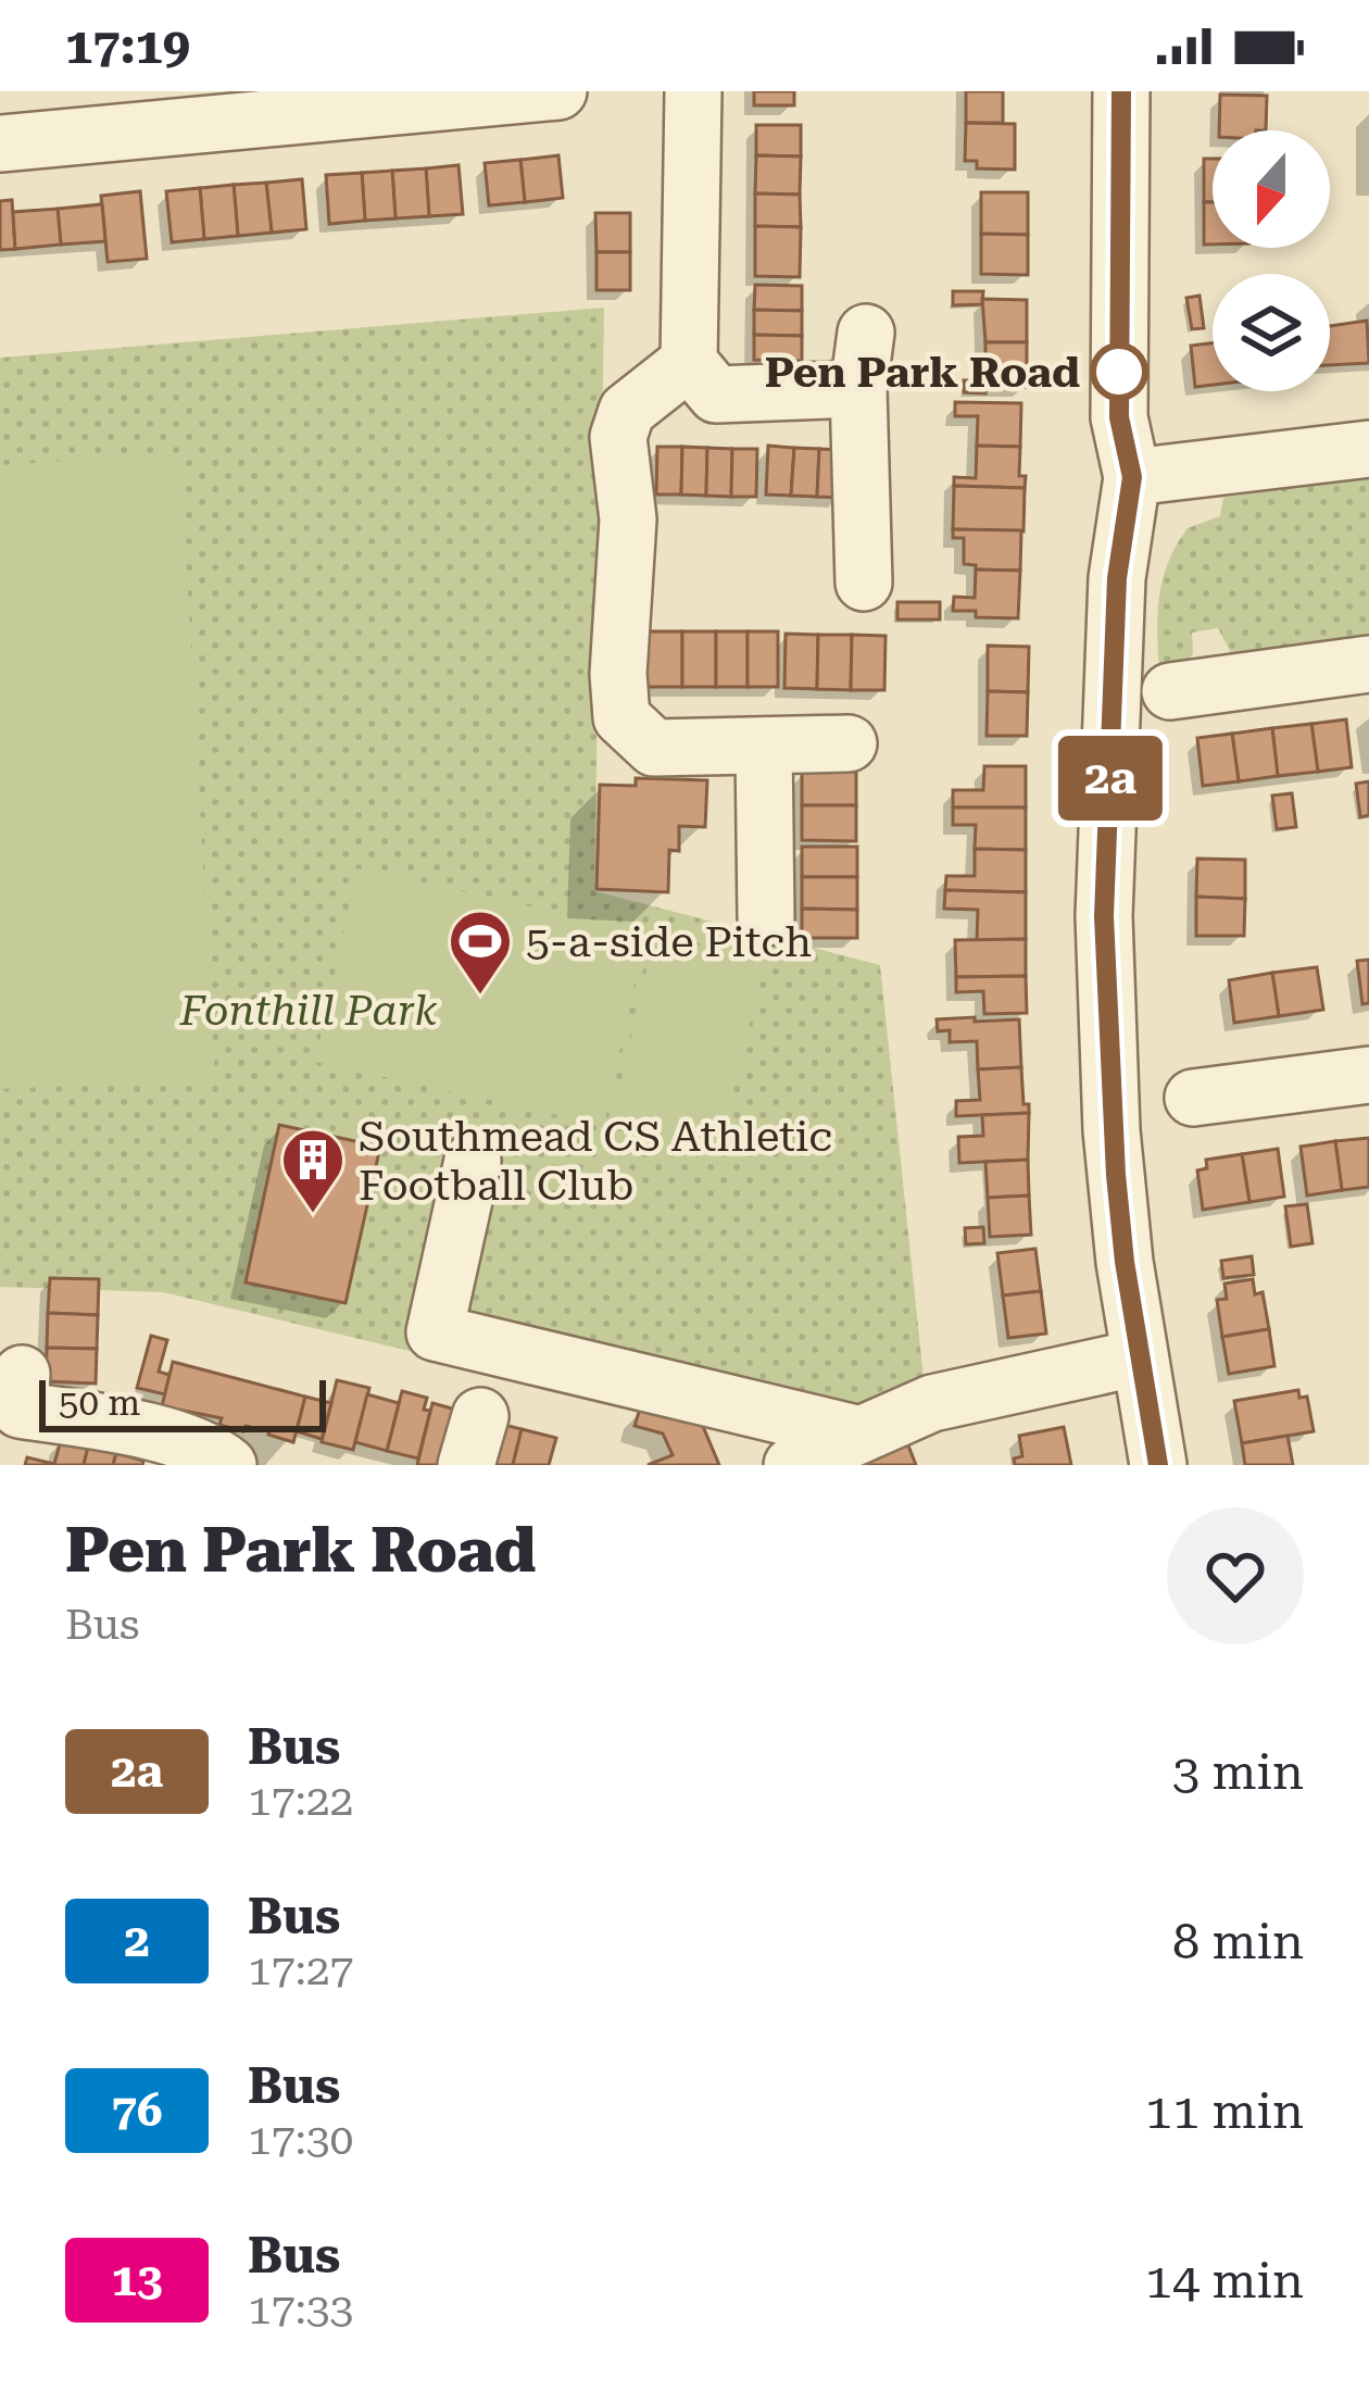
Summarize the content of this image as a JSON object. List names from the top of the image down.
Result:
{
  "parks": ["Fonthill Park"],
  "places": {
    "other": ["Pen Park Road"],
    "sports": ["5-a-side Pitch"],
    "building": ["Southmead CS Athletic Football Club"]
  },
  "lines": ["bus line 2a"],
  "scale_bar": "50 m",
  "north": "bottom",
  "page": {
    "status": "17:19",
    "on_map": "2a",
    "scale": "50 m",
    "heading": ["Pen Park Road", "Bus"],
    "list": [
      {
        "mark": "2a",
        "name": "Bus",
        "note": "17:22",
        "value": "3 min"
      },
      {
        "mark": "2",
        "name": "Bus",
        "note": "17:27",
        "value": "8 min"
      },
      {
        "mark": "76",
        "name": "Bus",
        "note": "17:30",
        "value": "11 min"
      },
      {
        "mark": "13",
        "name": "Bus",
        "note": "17:33",
        "value": "14 min"
      }
    ]
  }
}
